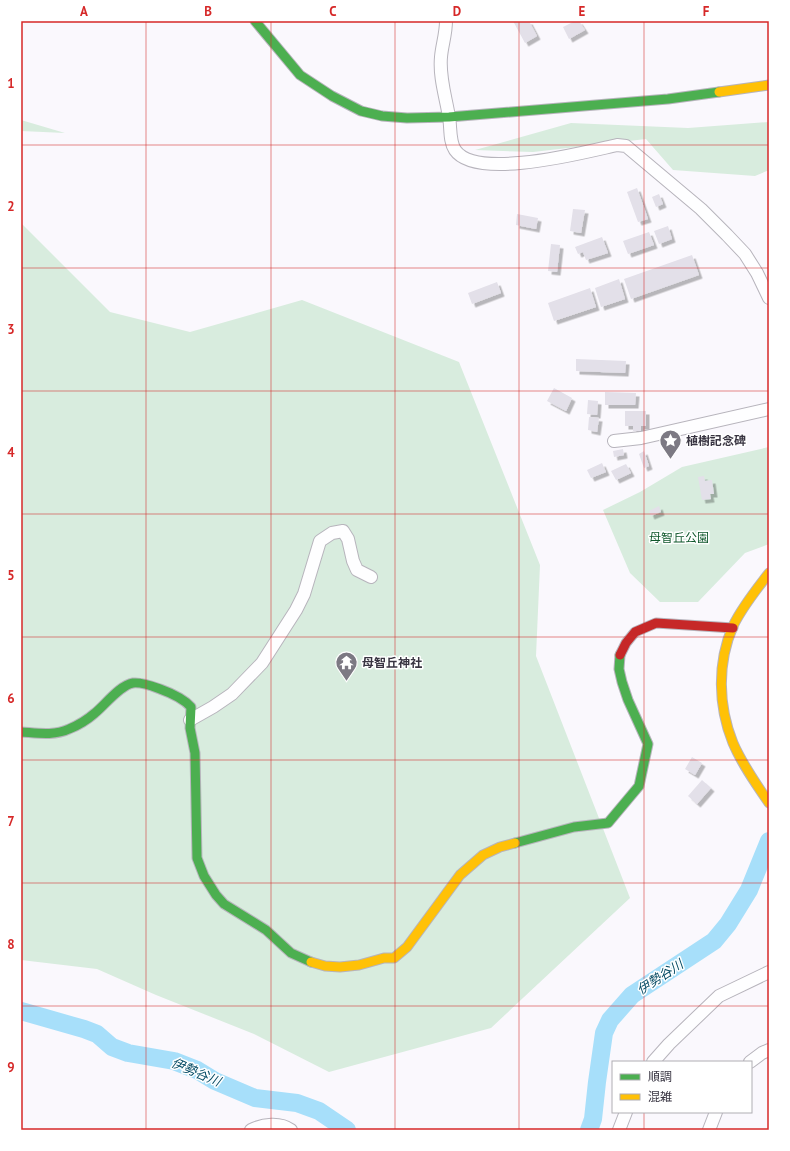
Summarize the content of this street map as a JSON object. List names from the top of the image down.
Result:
{
  "water": ["伊勢谷川"],
  "parks": ["母智丘公園"],
  "places": {
    "place": ["植樹記念碑"],
    "temple": ["母智丘神社"]
  },
  "legend": ["順調", "混雑"],
  "grid": {
    "columns": [
      "A",
      "B",
      "C",
      "D",
      "E",
      "F"
    ],
    "rows": [
      "1",
      "2",
      "3",
      "4",
      "5",
      "6",
      "7",
      "8",
      "9"
    ]
  }
}
